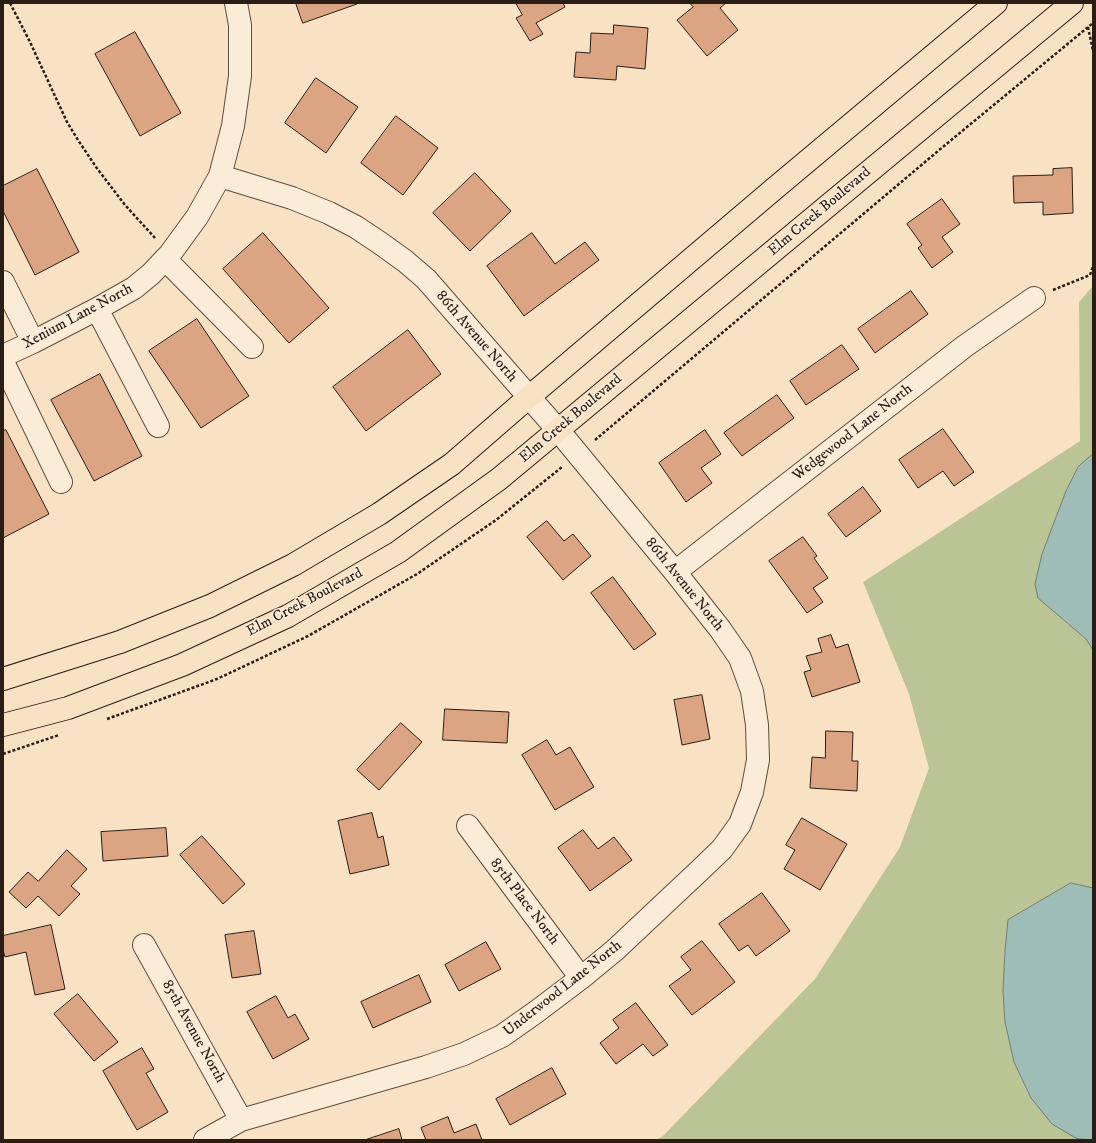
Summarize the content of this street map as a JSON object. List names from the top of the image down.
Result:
{
  "streets": {
    "main road": ["Elm Creek Boulevard"],
    "street": [
      "Xenium Lane North",
      "86th Avenue North",
      "Wedgewood Lane North",
      "85th Place North",
      "Underwood Lane North",
      "85th Avenue North"
    ]
  },
  "crossings": [
    ["Elm Creek Boulevard", "86th Avenue North"],
    ["Xenium Lane North", "86th Avenue North"],
    ["86th Avenue North", "Wedgewood Lane North"],
    ["86th Avenue North", "Underwood Lane North"],
    ["85th Place North", "Underwood Lane North"],
    ["Underwood Lane North", "85th Avenue North"]
  ]
}
